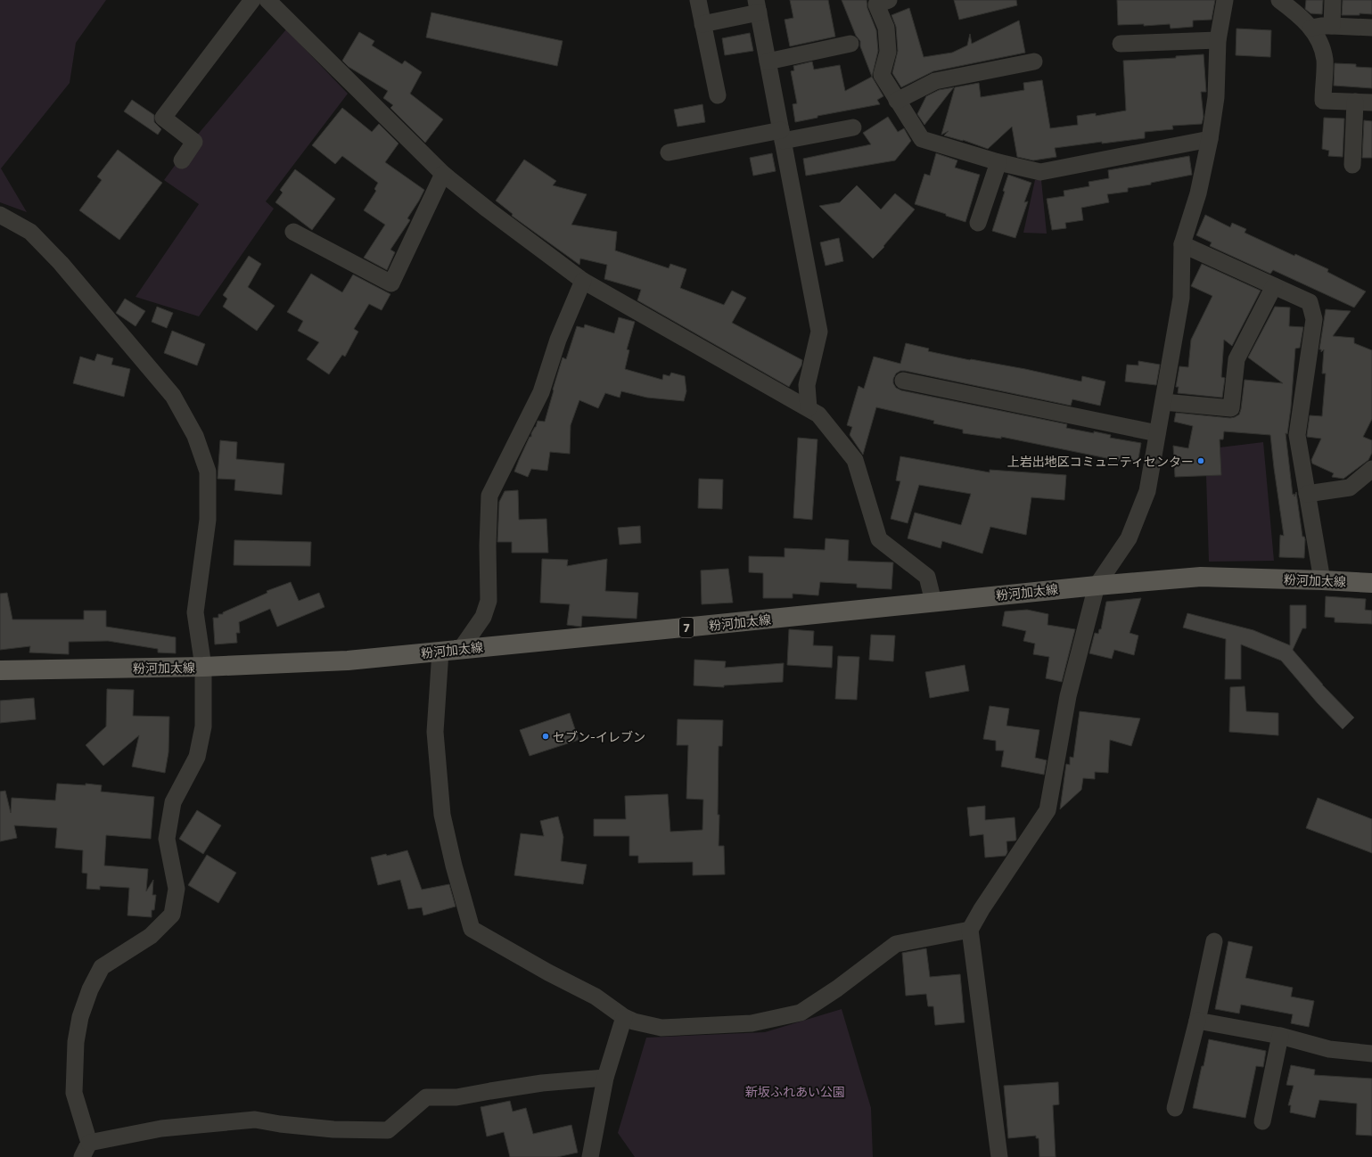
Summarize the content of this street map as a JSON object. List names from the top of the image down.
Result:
{
  "streets": {
    "main road": ["粉河加太線", "7"]
  },
  "parks": ["新坂ふれあい公園"],
  "places": ["上岩出地区コミュニティセンター", "セブン-イレブン"]
}
